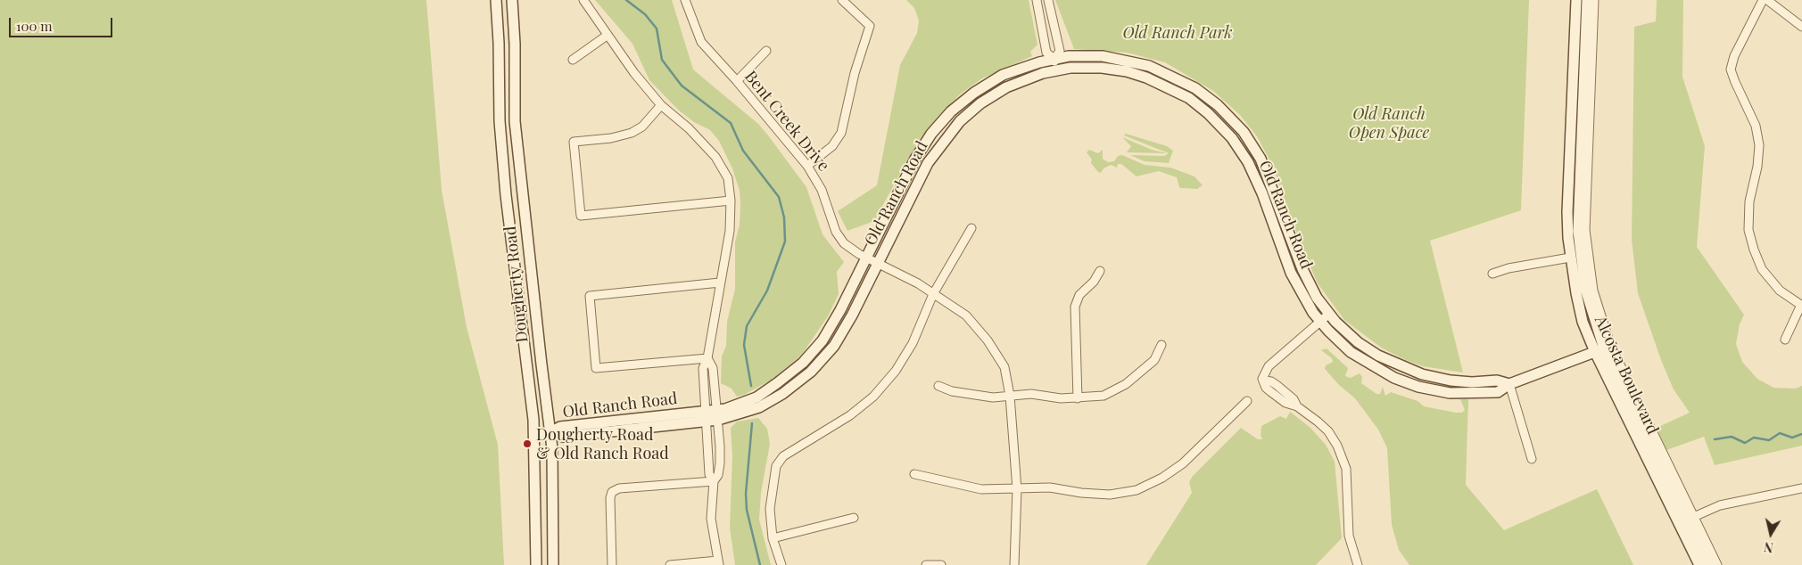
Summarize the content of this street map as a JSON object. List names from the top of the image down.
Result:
{
  "streets": {
    "street": [
      "Bent Creek Drive",
      "Old Ranch Road",
      "Dougherty Road",
      "Alcosta Boulevard"
    ]
  },
  "crossings": [
    ["Bent Creek Drive", "Old Ranch Road"],
    ["Old Ranch Road", "Dougherty Road"],
    ["Old Ranch Road", "Alcosta Boulevard"]
  ],
  "parks": ["Old Ranch Park", "Old Ranch Open Space"],
  "places": ["Dougherty Road & Old Ranch Road"],
  "scale_bar": "100 m",
  "north": "bottom"
}
